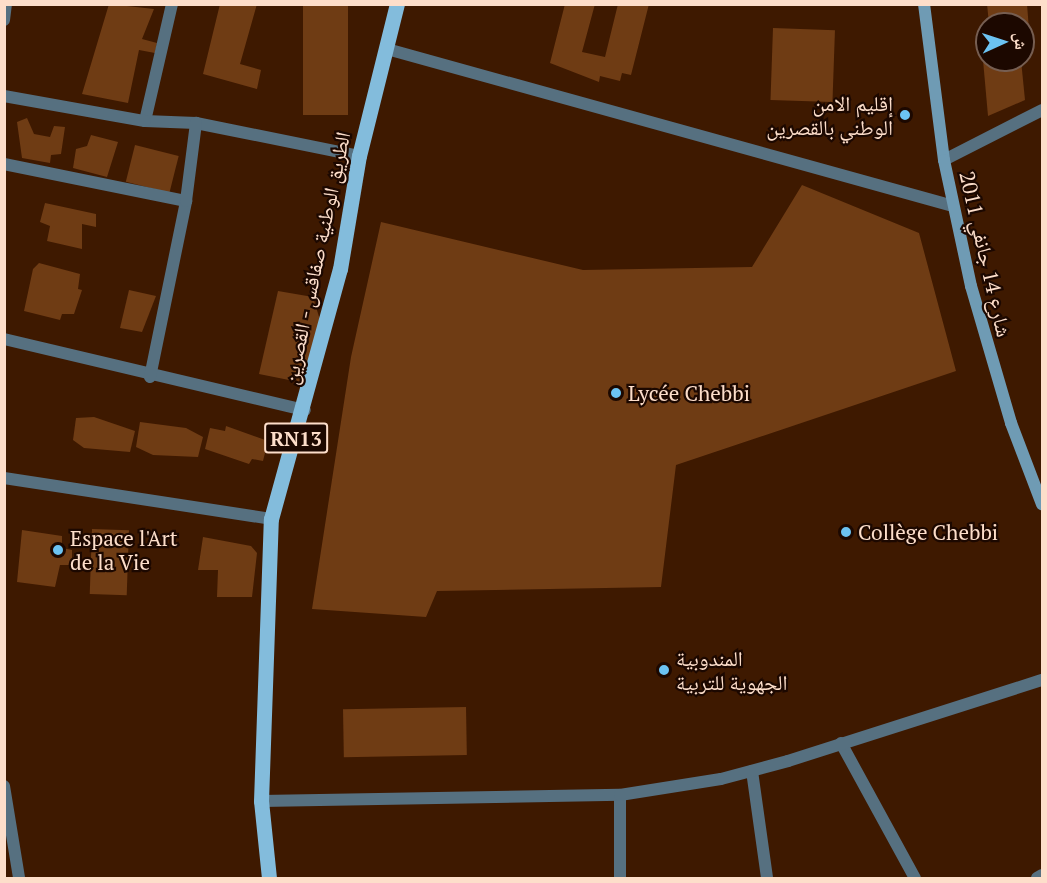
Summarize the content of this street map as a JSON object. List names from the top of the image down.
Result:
{
  "streets": {
    "main road": ["شارع 14 جانفي 2011", "الطريق الوطنية صفاقس - القصرين", "RN13"]
  },
  "places": [
    "إقليم الامن الوطني بالقصرين",
    "Lycée Chebbi",
    "Collège Chebbi",
    "Espace l'Art de la Vie",
    "المندوبية الجهوية للتربية"
  ],
  "north": "right"
}
